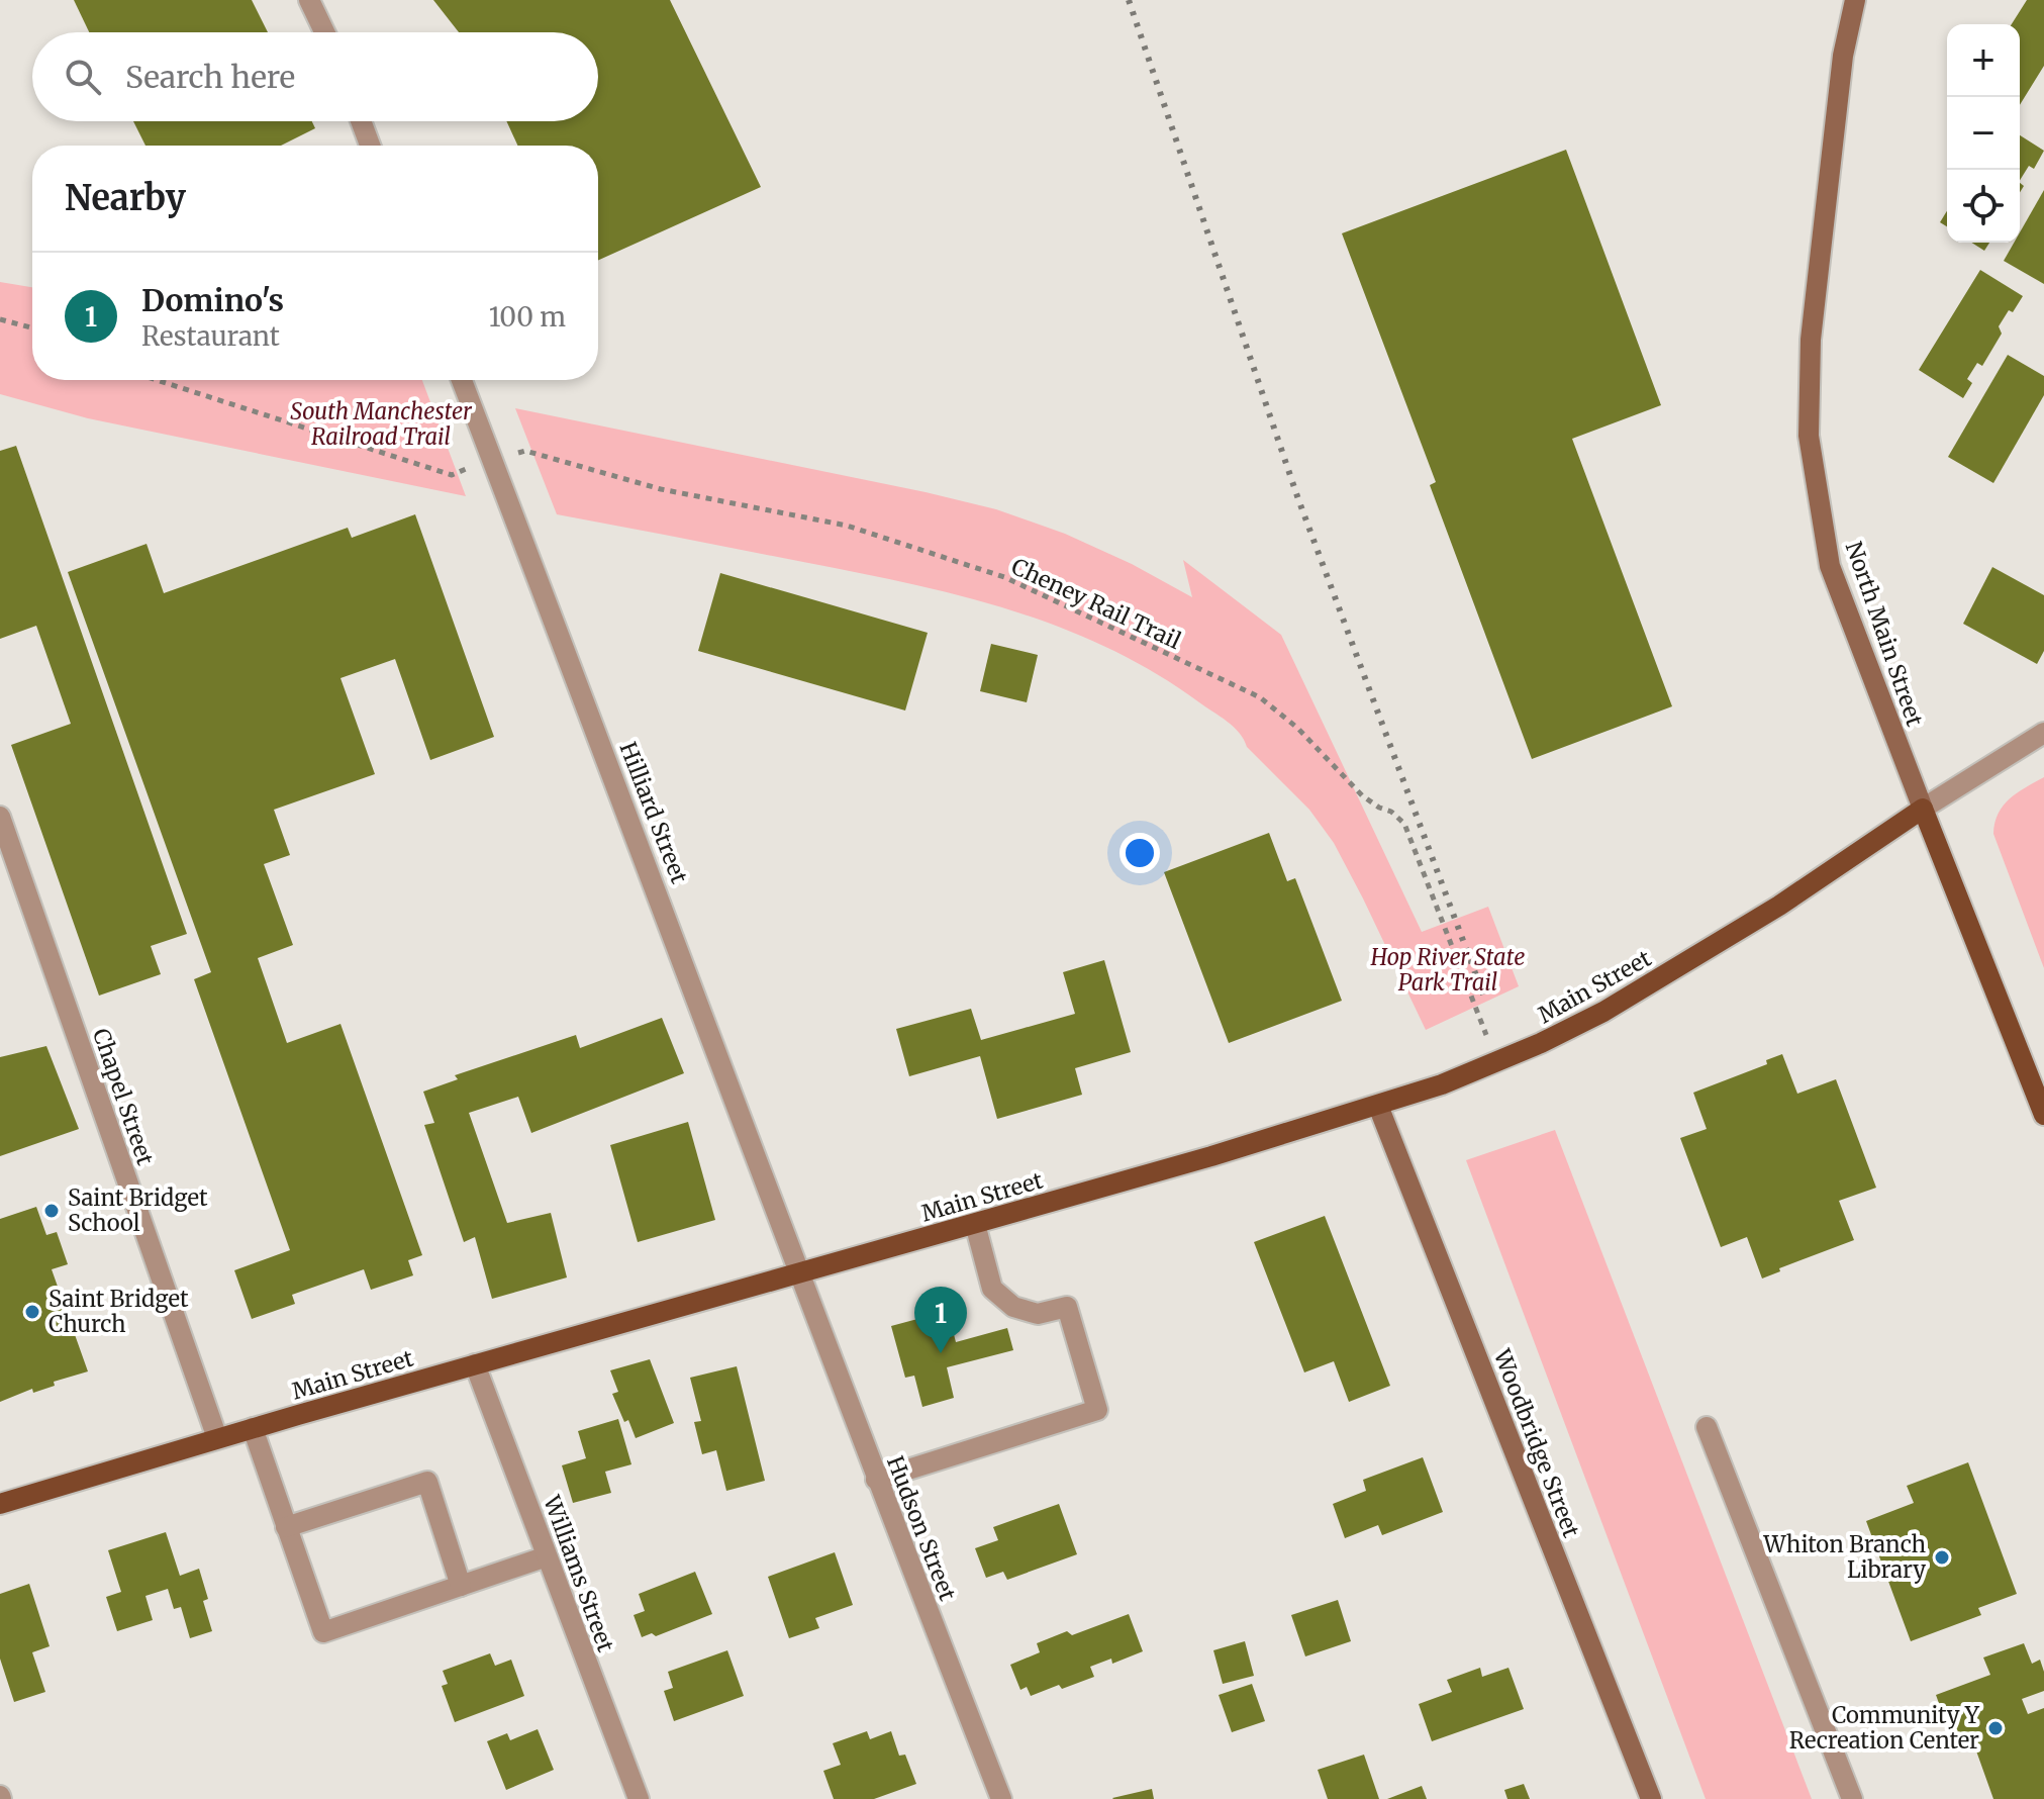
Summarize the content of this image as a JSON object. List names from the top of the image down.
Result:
{
  "streets": {
    "main road": ["North Main Street", "Main Street", "Woodbridge Street"],
    "street": [
      "Hilliard Street",
      "Chapel Street",
      "Hudson Street",
      "Williams Street"
    ],
    "path": ["Cheney Rail Trail"]
  },
  "crossings": [
    ["North Main Street", "Main Street"],
    ["Hilliard Street", "Main Street"],
    ["Hilliard Street", "Hudson Street"],
    ["Main Street", "Chapel Street"],
    ["Main Street", "Woodbridge Street"],
    ["Main Street", "Hudson Street"],
    ["Main Street", "Williams Street"]
  ],
  "parks": ["South Manchester Railroad Trail", "Hop River State Park Trail"],
  "places": [
    "Saint Bridget School",
    "Saint Bridget Church",
    "Whiton Branch Library",
    "Community Y Recreation Center"
  ],
  "page": {
    "map_buttons": ["+", "−"],
    "search": "Search here",
    "heading": "Nearby",
    "list": [
      {
        "mark": "1",
        "name": "Domino's",
        "note": "Restaurant",
        "value": "100 m"
      }
    ],
    "pins": "1"
  }
}
